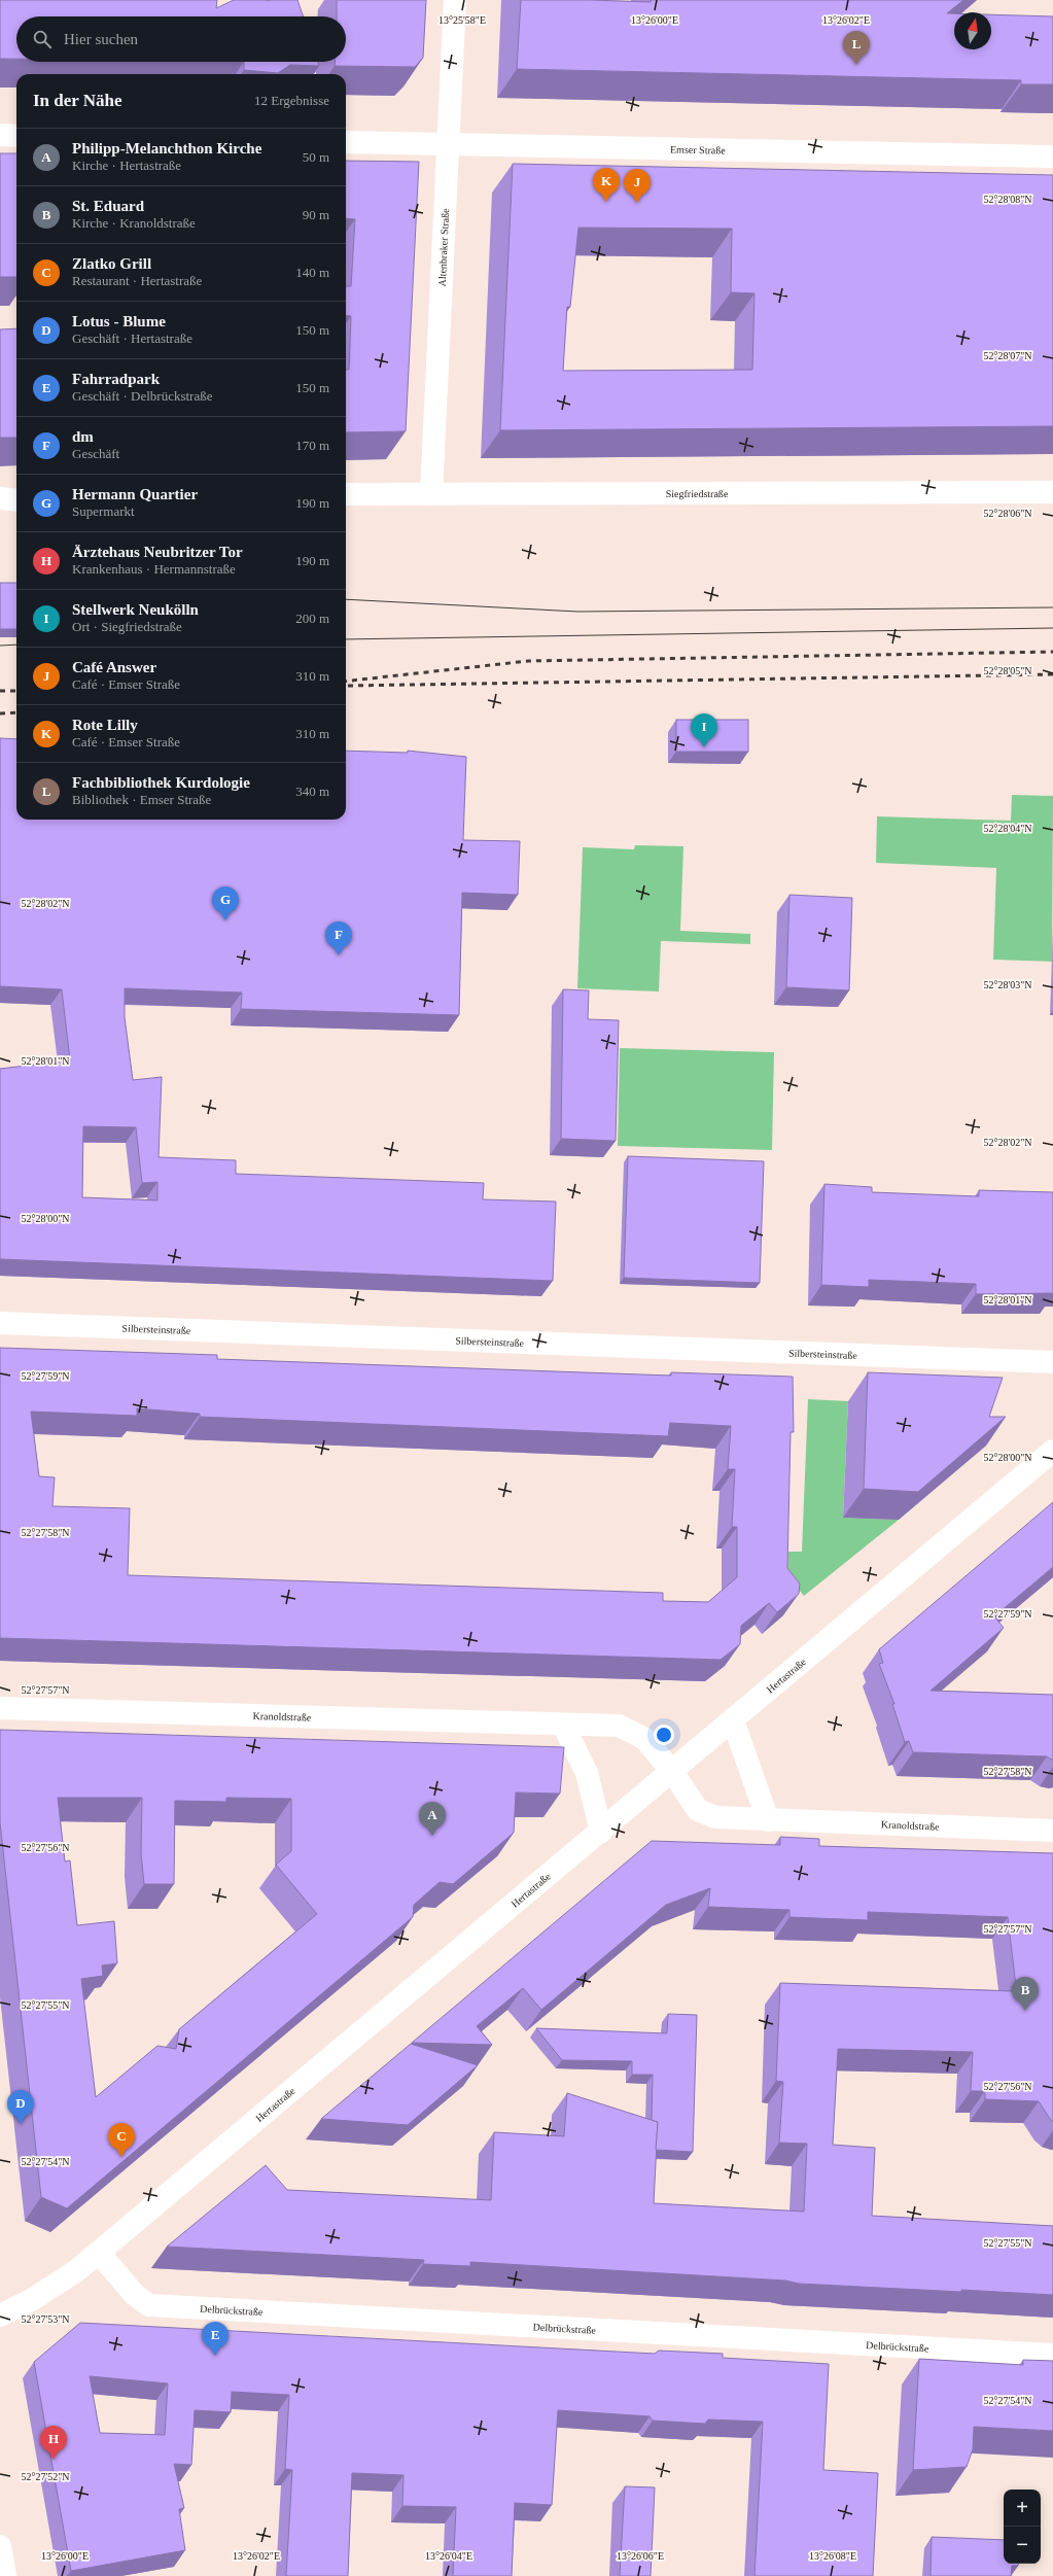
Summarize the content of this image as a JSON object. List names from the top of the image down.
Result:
{
  "streets": {
    "street": [
      "Emser Straße",
      "Altenbraker Straße",
      "Siegfriedstraße",
      "Silbersteinstraße",
      "Hertastraße",
      "Kranoldstraße",
      "Delbrückstraße"
    ]
  },
  "crossings": [
    ["Emser Straße", "Altenbraker Straße"],
    ["Altenbraker Straße", "Siegfriedstraße"],
    ["Hertastraße", "Kranoldstraße"],
    ["Hertastraße", "Delbrückstraße"]
  ],
  "north": "top",
  "page": {
    "search": "Hier suchen",
    "pins": [
      "L",
      "K",
      "J",
      "I",
      "G",
      "F",
      "A",
      "B",
      "D",
      "C",
      "E",
      "H"
    ],
    "heading": ["In der Nähe", "12 Ergebnisse"],
    "list": [
      {
        "mark": "A",
        "name": "Philipp-Melanchthon Kirche",
        "note": "Kirche · Hertastraße",
        "value": "50 m"
      },
      {
        "mark": "B",
        "name": "St. Eduard",
        "note": "Kirche · Kranoldstraße",
        "value": "90 m"
      },
      {
        "mark": "C",
        "name": "Zlatko Grill",
        "note": "Restaurant · Hertastraße",
        "value": "140 m"
      },
      {
        "mark": "D",
        "name": "Lotus - Blume",
        "note": "Geschäft · Hertastraße",
        "value": "150 m"
      },
      {
        "mark": "E",
        "name": "Fahrradpark",
        "note": "Geschäft · Delbrückstraße",
        "value": "150 m"
      },
      {
        "mark": "F",
        "name": "dm",
        "note": "Geschäft",
        "value": "170 m"
      },
      {
        "mark": "G",
        "name": "Hermann Quartier",
        "note": "Supermarkt",
        "value": "190 m"
      },
      {
        "mark": "H",
        "name": "Ärztehaus Neubritzer Tor",
        "note": "Krankenhaus · Hermannstraße",
        "value": "190 m"
      },
      {
        "mark": "I",
        "name": "Stellwerk Neukölln",
        "note": "Ort · Siegfriedstraße",
        "value": "200 m"
      },
      {
        "mark": "J",
        "name": "Café Answer",
        "note": "Café · Emser Straße",
        "value": "310 m"
      },
      {
        "mark": "K",
        "name": "Rote Lilly",
        "note": "Café · Emser Straße",
        "value": "310 m"
      },
      {
        "mark": "L",
        "name": "Fachbibliothek Kurdologie",
        "note": "Bibliothek · Emser Straße",
        "value": "340 m"
      }
    ],
    "map_buttons": ["+", "−"]
  },
  "coordinates": [
    "13°25'58\"E",
    "13°26'00\"E",
    "13°26'02\"E",
    "52°28'08\"N",
    "52°28'07\"N",
    "52°28'06\"N",
    "52°28'05\"N",
    "52°28'04\"N",
    "52°28'02\"N",
    "52°28'03\"N",
    "52°28'01\"N",
    "52°28'00\"N",
    "52°27'59\"N",
    "52°27'58\"N",
    "52°27'57\"N",
    "52°27'56\"N",
    "52°27'55\"N",
    "52°27'54\"N",
    "52°27'53\"N",
    "52°27'52\"N",
    "13°26'04\"E",
    "13°26'06\"E",
    "13°26'08\"E"
  ]
}
